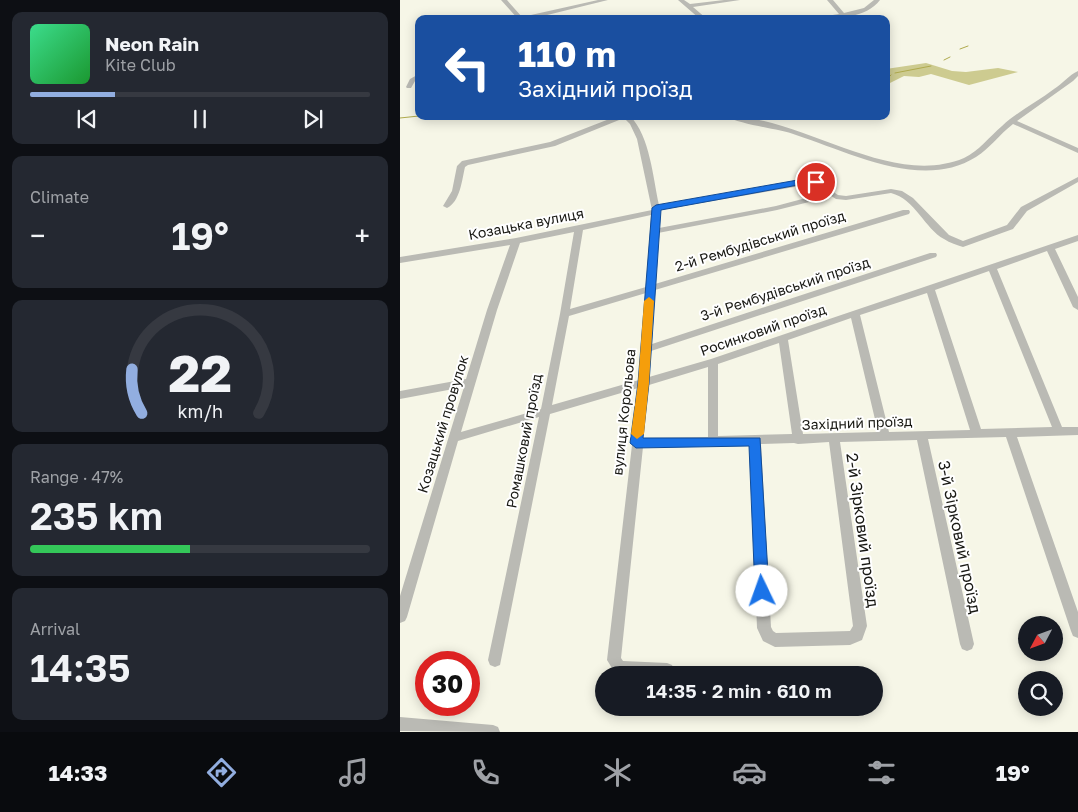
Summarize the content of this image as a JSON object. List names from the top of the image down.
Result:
{
  "streets": {
    "street": [
      "Козацька вулиця",
      "2-й Рембудівський проїзд",
      "3-й Рембудівський проїзд",
      "Росинковий проїзд",
      "вулиця Корольова",
      "Західний проїзд",
      "Козацький провулок",
      "Ромашковий проїзд",
      "2-й Зірковий проїзд",
      "3-й Зірковий проїзд"
    ]
  },
  "crossings": [
    ["Козацька вулиця", "вулиця Корольова"],
    ["Козацька вулиця", "Козацький провулок"],
    ["Козацька вулиця", "Ромашковий проїзд"],
    ["2-й Рембудівський проїзд", "вулиця Корольова"],
    ["2-й Рембудівський проїзд", "Ромашковий проїзд"],
    ["3-й Рембудівський проїзд", "вулиця Корольова"],
    ["Росинковий проїзд", "вулиця Корольова"],
    ["Росинковий проїзд", "Козацький провулок"],
    ["Росинковий проїзд", "Ромашковий проїзд"],
    ["вулиця Корольова", "Західний проїзд"],
    ["Західний проїзд", "2-й Зірковий проїзд"],
    ["Західний проїзд", "3-й Зірковий проїзд"]
  ],
  "north": "bottom left",
  "page": {
    "turn": ["110 m", "Західний проїзд"],
    "song": ["Neon Rain", "Kite Club"],
    "tile": [
      "Climate",
      ["Range · 47%", "235 km"],
      ["Arrival", "14:35"]
    ],
    "heat": ["−", "19°", "+"],
    "limit": "30",
    "trip": "14:35 · 2 min · 610 m",
    "tabs": ["14:33", "19°"],
    "gauge": ["22", "km/h"]
  }
}
